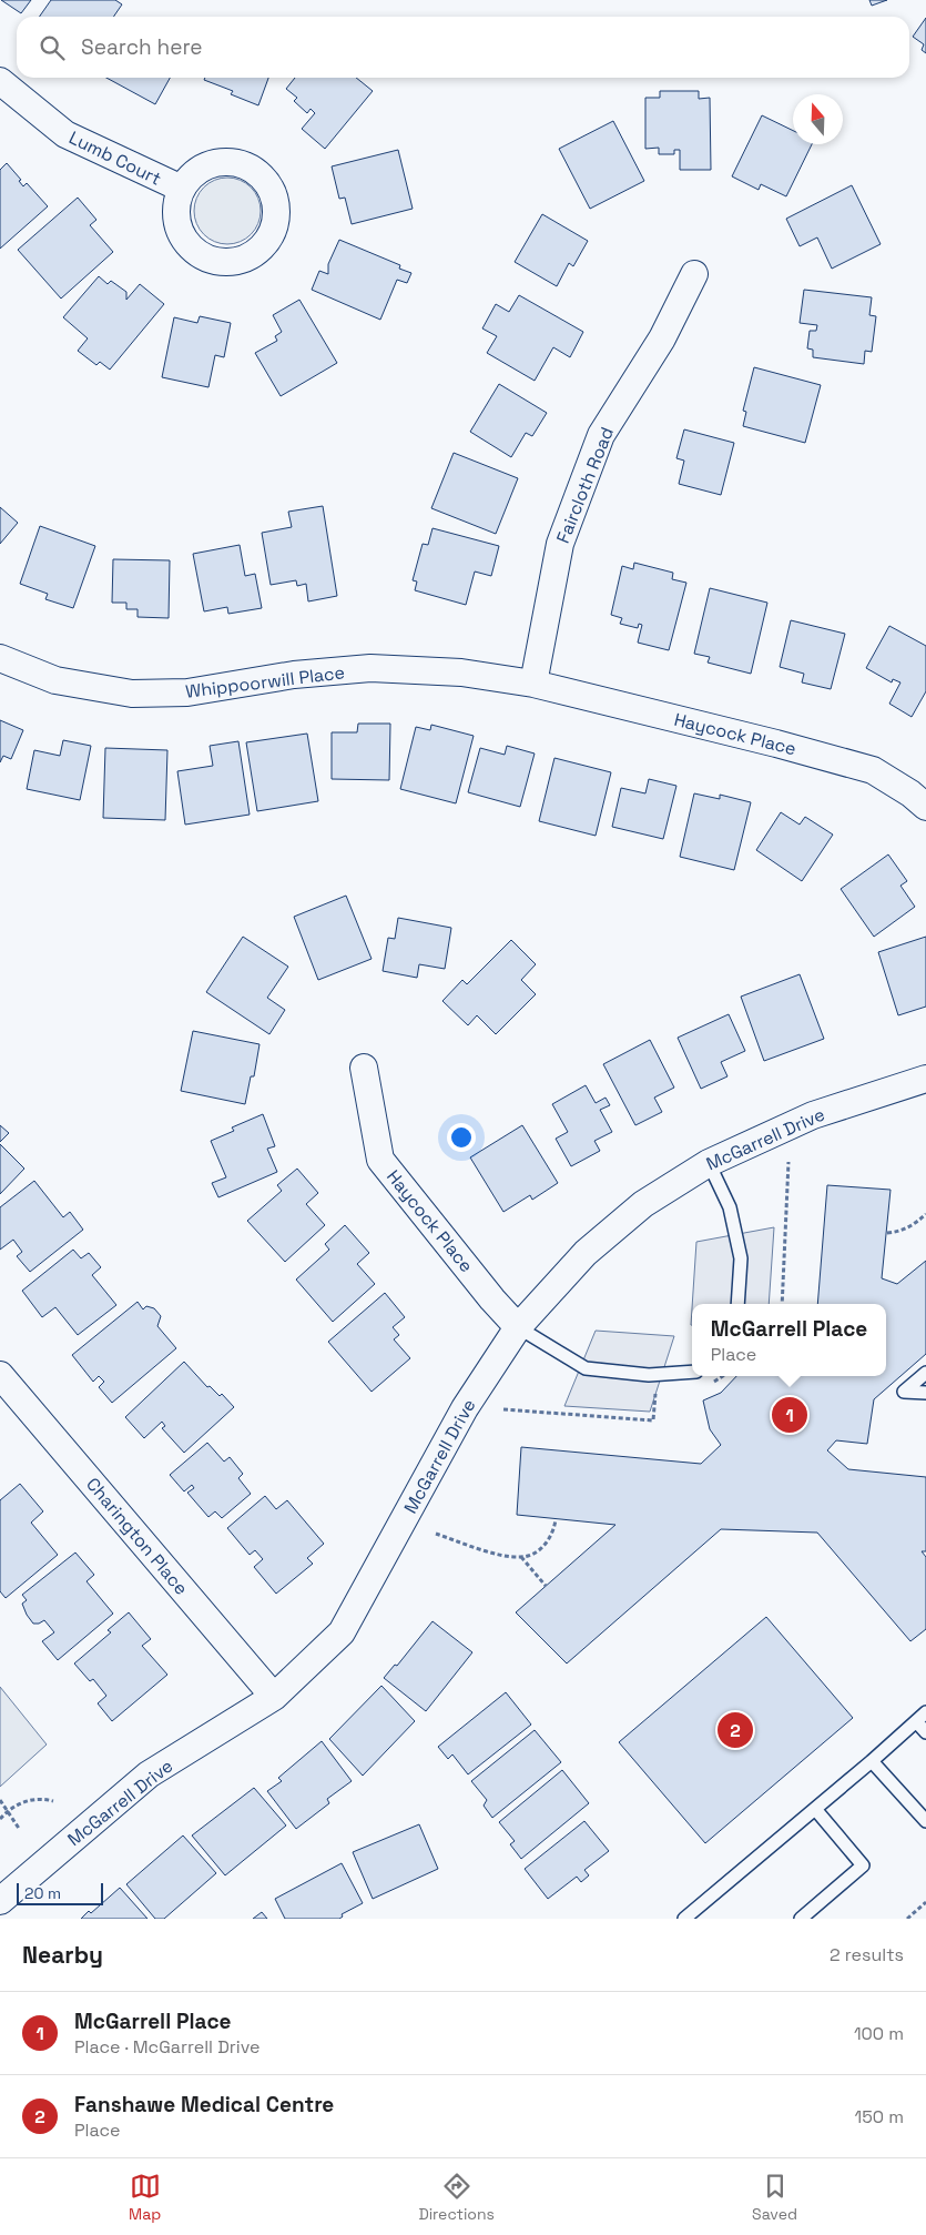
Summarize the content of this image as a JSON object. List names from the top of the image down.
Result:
{
  "streets": {
    "street": [
      "Lumb Court",
      "Faircloth Road",
      "Whippoorwill Place",
      "Haycock Place",
      "McGarrell Drive",
      "Charington Place"
    ]
  },
  "crossings": [
    ["Faircloth Road", "Whippoorwill Place"],
    ["Faircloth Road", "Haycock Place"],
    ["Whippoorwill Place", "Haycock Place"],
    ["Haycock Place", "McGarrell Drive"],
    ["McGarrell Drive", "Charington Place"]
  ],
  "scale_bar": "20 m",
  "north": "top",
  "page": {
    "search": "Search here",
    "popup": ["McGarrell Place", "Place"],
    "pins": ["1", "2"],
    "scale": "20 m",
    "heading": ["Nearby", "2 results"],
    "list": [
      {
        "mark": "1",
        "name": "McGarrell Place",
        "note": "Place · McGarrell Drive",
        "value": "100 m"
      },
      {
        "mark": "2",
        "name": "Fanshawe Medical Centre",
        "note": "Place",
        "value": "150 m"
      }
    ],
    "nav": ["Map", "Directions", "Saved"]
  }
}
